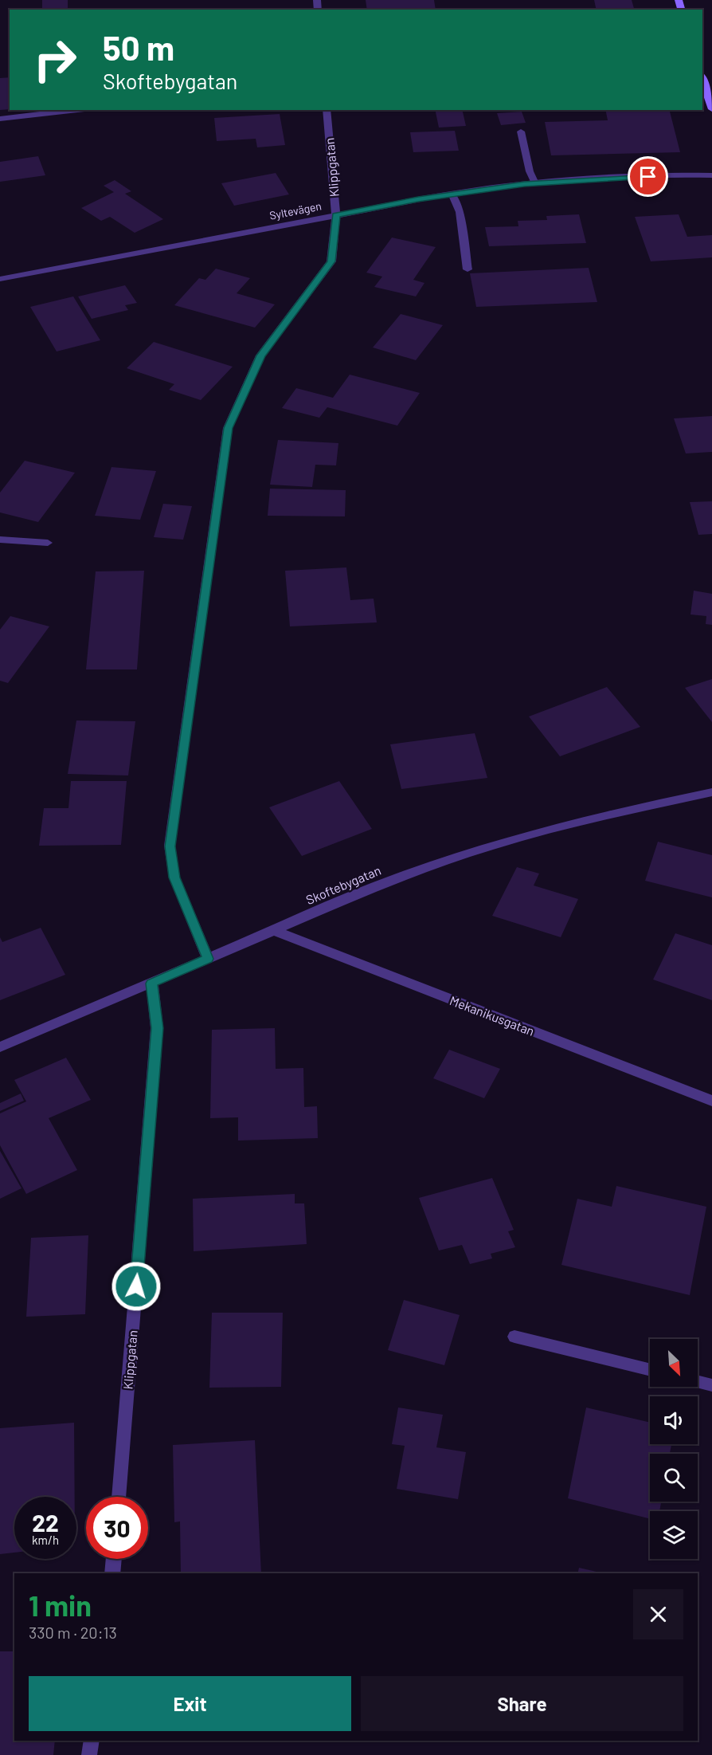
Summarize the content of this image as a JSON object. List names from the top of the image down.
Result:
{
  "streets": {
    "street": [
      "Klippgatan",
      "Syltevägen",
      "Skoftebygatan",
      "Mekanikusgatan"
    ]
  },
  "crossings": [
    ["Klippgatan", "Syltevägen"],
    ["Klippgatan", "Skoftebygatan"],
    ["Skoftebygatan", "Mekanikusgatan"]
  ],
  "north": "bottom right",
  "page": {
    "turn": ["50 m", "Skoftebygatan"],
    "speed": "22 km/h",
    "limit": "30",
    "heading": ["1 min", "330 m · 20:13"],
    "buttons": ["Exit", "Share"]
  }
}
